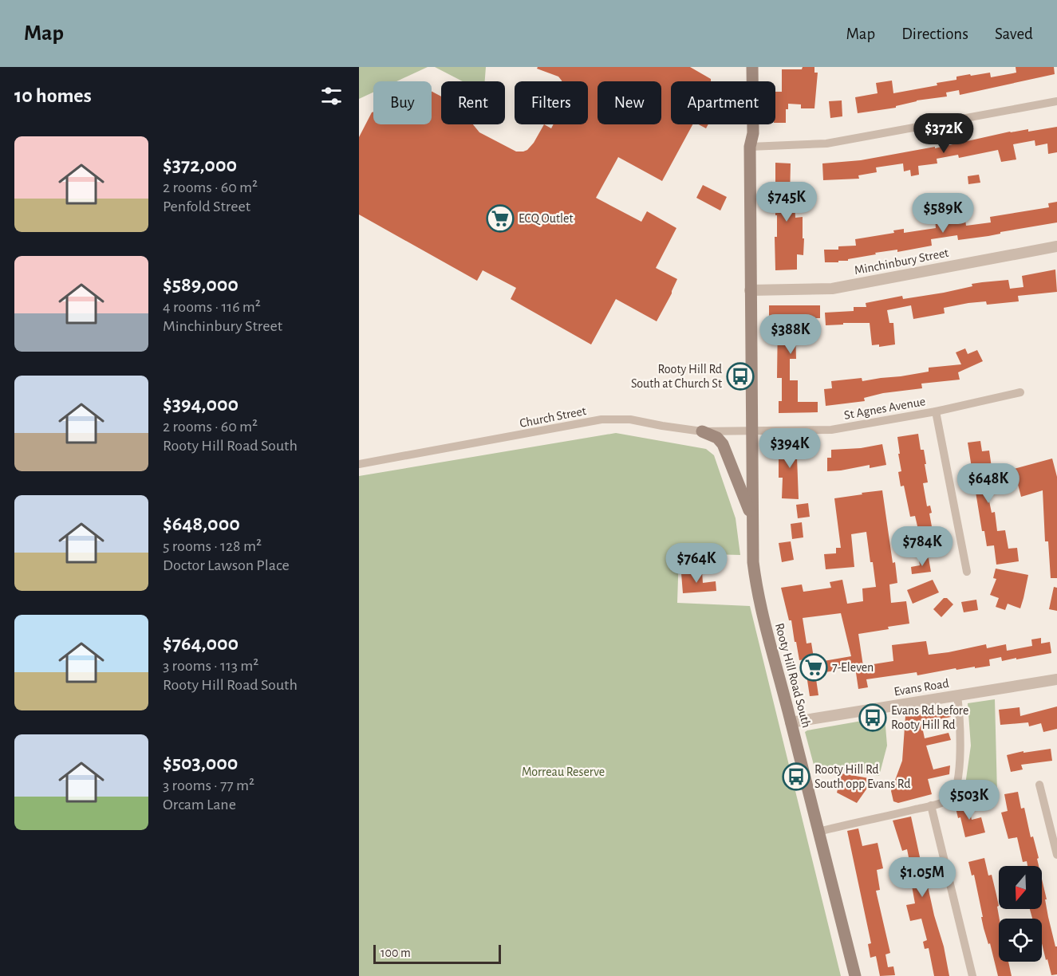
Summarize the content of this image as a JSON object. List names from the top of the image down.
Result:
{
  "streets": {
    "main road": ["Rooty Hill Road South"],
    "street": [
      "Minchinbury Street",
      "St Agnes Avenue",
      "Church Street",
      "Evans Road"
    ]
  },
  "crossings": [
    ["Minchinbury Street", "Rooty Hill Road South"],
    ["St Agnes Avenue", "Church Street"],
    ["St Agnes Avenue", "Rooty Hill Road South"],
    ["Church Street", "Rooty Hill Road South"],
    ["Rooty Hill Road South", "Evans Road"]
  ],
  "parks": ["Morreau Reserve"],
  "places": {
    "supermarket": ["ECQ Outlet", "7-Eleven"],
    "bus stop": ["Rooty Hill Rd South at Church St", "Evans Rd before Rooty Hill Rd", "Rooty Hill Rd South opp Evans Rd"]
  },
  "scale_bar": "100 m",
  "north": "bottom",
  "page": {
    "header": "Map",
    "nav": ["Map", "Directions", "Saved"],
    "heading": "10 homes",
    "chip": [
      "Buy",
      "Rent",
      "Filters",
      "New",
      "Apartment"
    ],
    "price": [
      "$372K",
      "$745K",
      "$589K",
      "$388K",
      "$394K",
      "$648K",
      "$784K",
      "$764K",
      "$503K",
      "$1.05M"
    ],
    "list": [
      {
        "name": "$372,000",
        "note": "2 rooms · 60 m² · Penfold Street"
      },
      {
        "name": "$589,000",
        "note": "4 rooms · 116 m² · Minchinbury Street"
      },
      {
        "name": "$394,000",
        "note": "2 rooms · 60 m² · Rooty Hill Road South"
      },
      {
        "name": "$648,000",
        "note": "5 rooms · 128 m² · Doctor Lawson Place"
      },
      {
        "name": "$764,000",
        "note": "3 rooms · 113 m² · Rooty Hill Road South"
      },
      {
        "name": "$503,000",
        "note": "3 rooms · 77 m² · Orcam Lane"
      }
    ],
    "scale": "100 m"
  }
}
